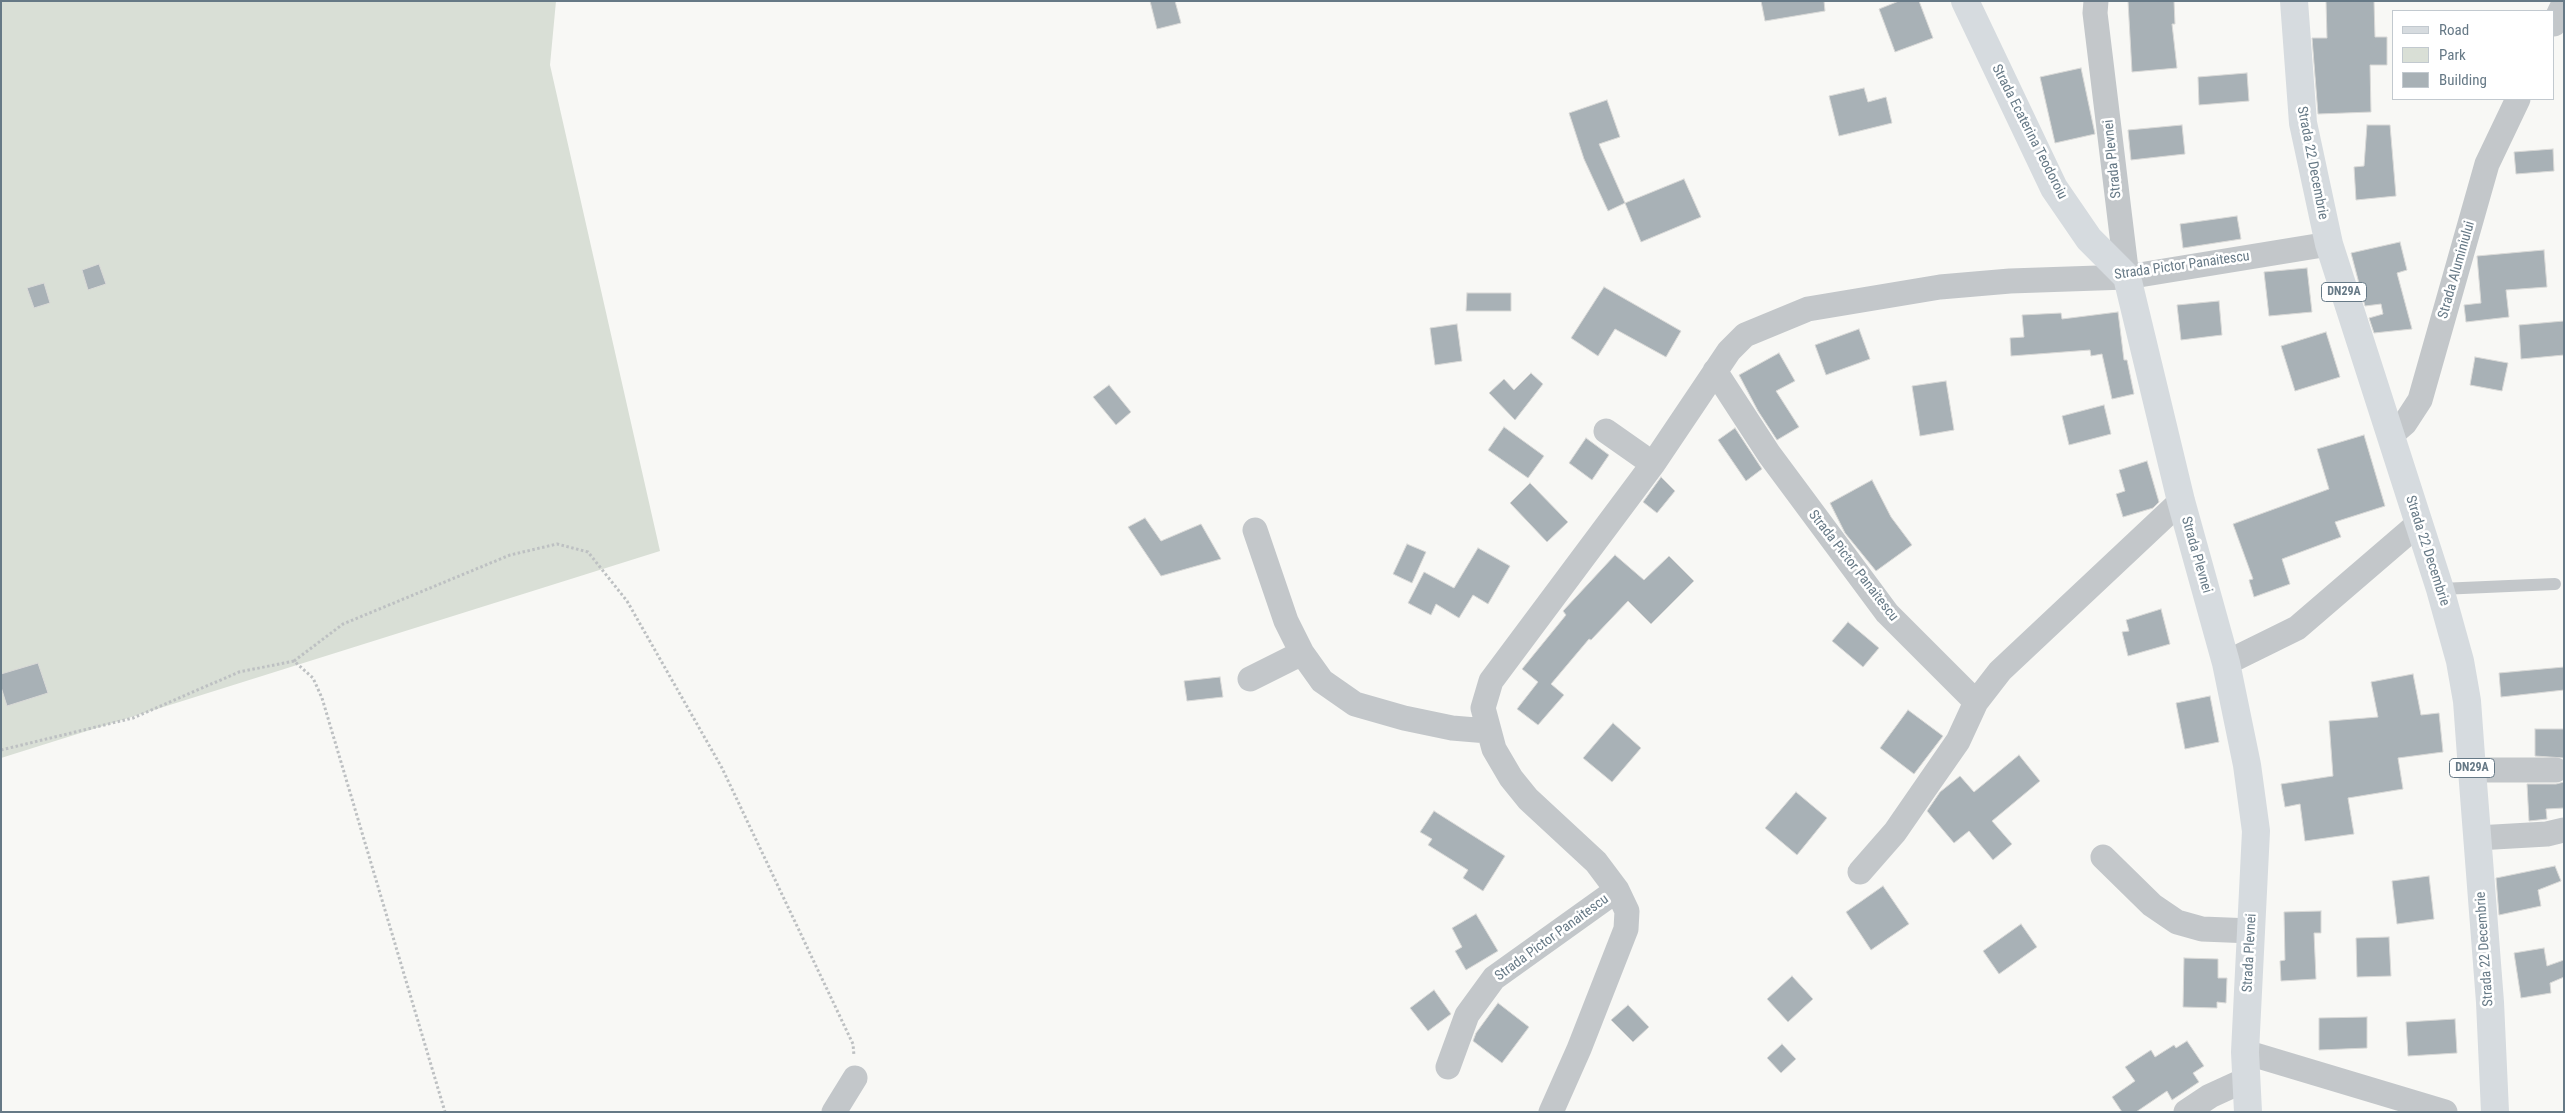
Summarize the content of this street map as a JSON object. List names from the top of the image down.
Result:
{
  "streets": {
    "street": [
      "Strada Ecaterina Teodoroiu",
      "Strada Plevnei",
      "Strada 22 Decembrie",
      "Strada Pictor Panaitescu",
      "Strada Aluminiului",
      "DN29A"
    ]
  },
  "crossings": [
    ["Strada Ecaterina Teodoroiu", "Strada Plevnei"],
    ["Strada Ecaterina Teodoroiu", "Strada Pictor Panaitescu"],
    ["Strada Plevnei", "Strada Pictor Panaitescu"],
    ["Strada 22 Decembrie", "Strada Pictor Panaitescu"],
    ["Strada 22 Decembrie", "Strada Aluminiului"]
  ],
  "legend": ["Road", "Park", "Building"]
}
